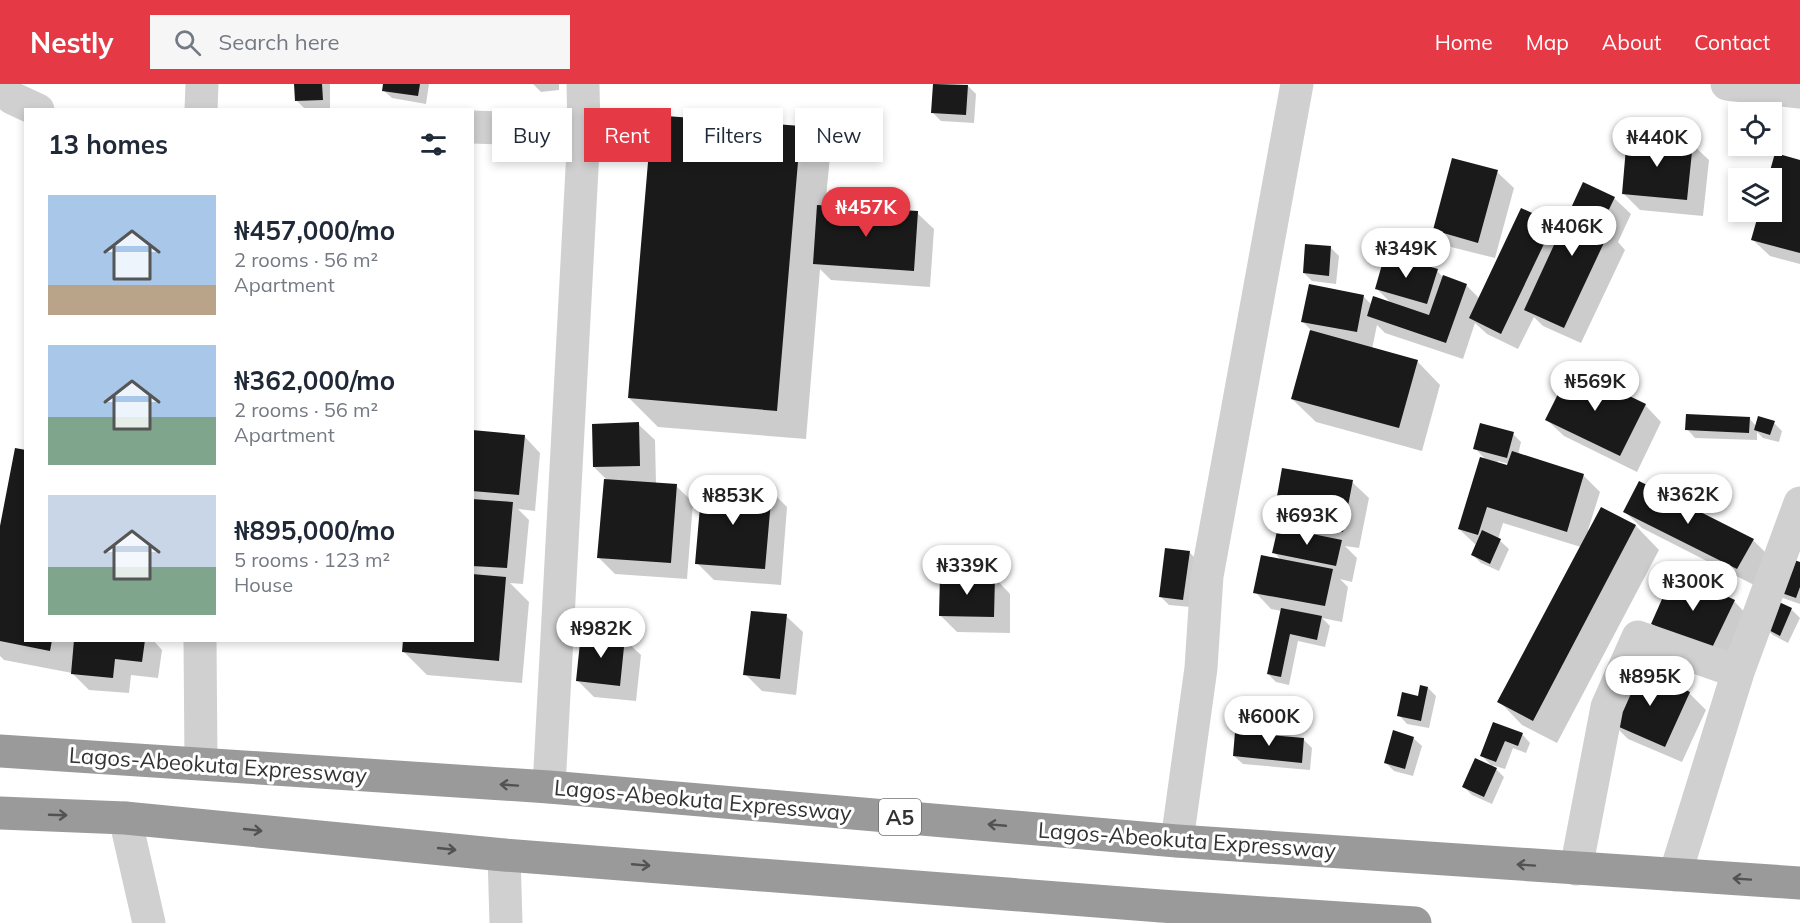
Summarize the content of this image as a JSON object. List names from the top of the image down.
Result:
{
  "streets": {
    "highway": ["Lagos-Abeokuta Expressway", "A5"]
  },
  "page": {
    "header": "Nestly",
    "search": "Search here",
    "nav": [
      "Home",
      "Map",
      "About",
      "Contact"
    ],
    "chip": [
      "Buy",
      "Rent",
      "Filters",
      "New"
    ],
    "heading": "13 homes",
    "price": [
      "₦440K",
      "₦457K",
      "₦406K",
      "₦349K",
      "₦569K",
      "₦362K",
      "₦853K",
      "₦693K",
      "₦339K",
      "₦300K",
      "₦982K",
      "₦895K",
      "₦600K"
    ],
    "list": [
      {
        "name": "₦457,000/mo",
        "note": "2 rooms · 56 m² · Apartment"
      },
      {
        "name": "₦362,000/mo",
        "note": "2 rooms · 56 m² · Apartment"
      },
      {
        "name": "₦895,000/mo",
        "note": "5 rooms · 123 m² · House"
      }
    ]
  }
}
